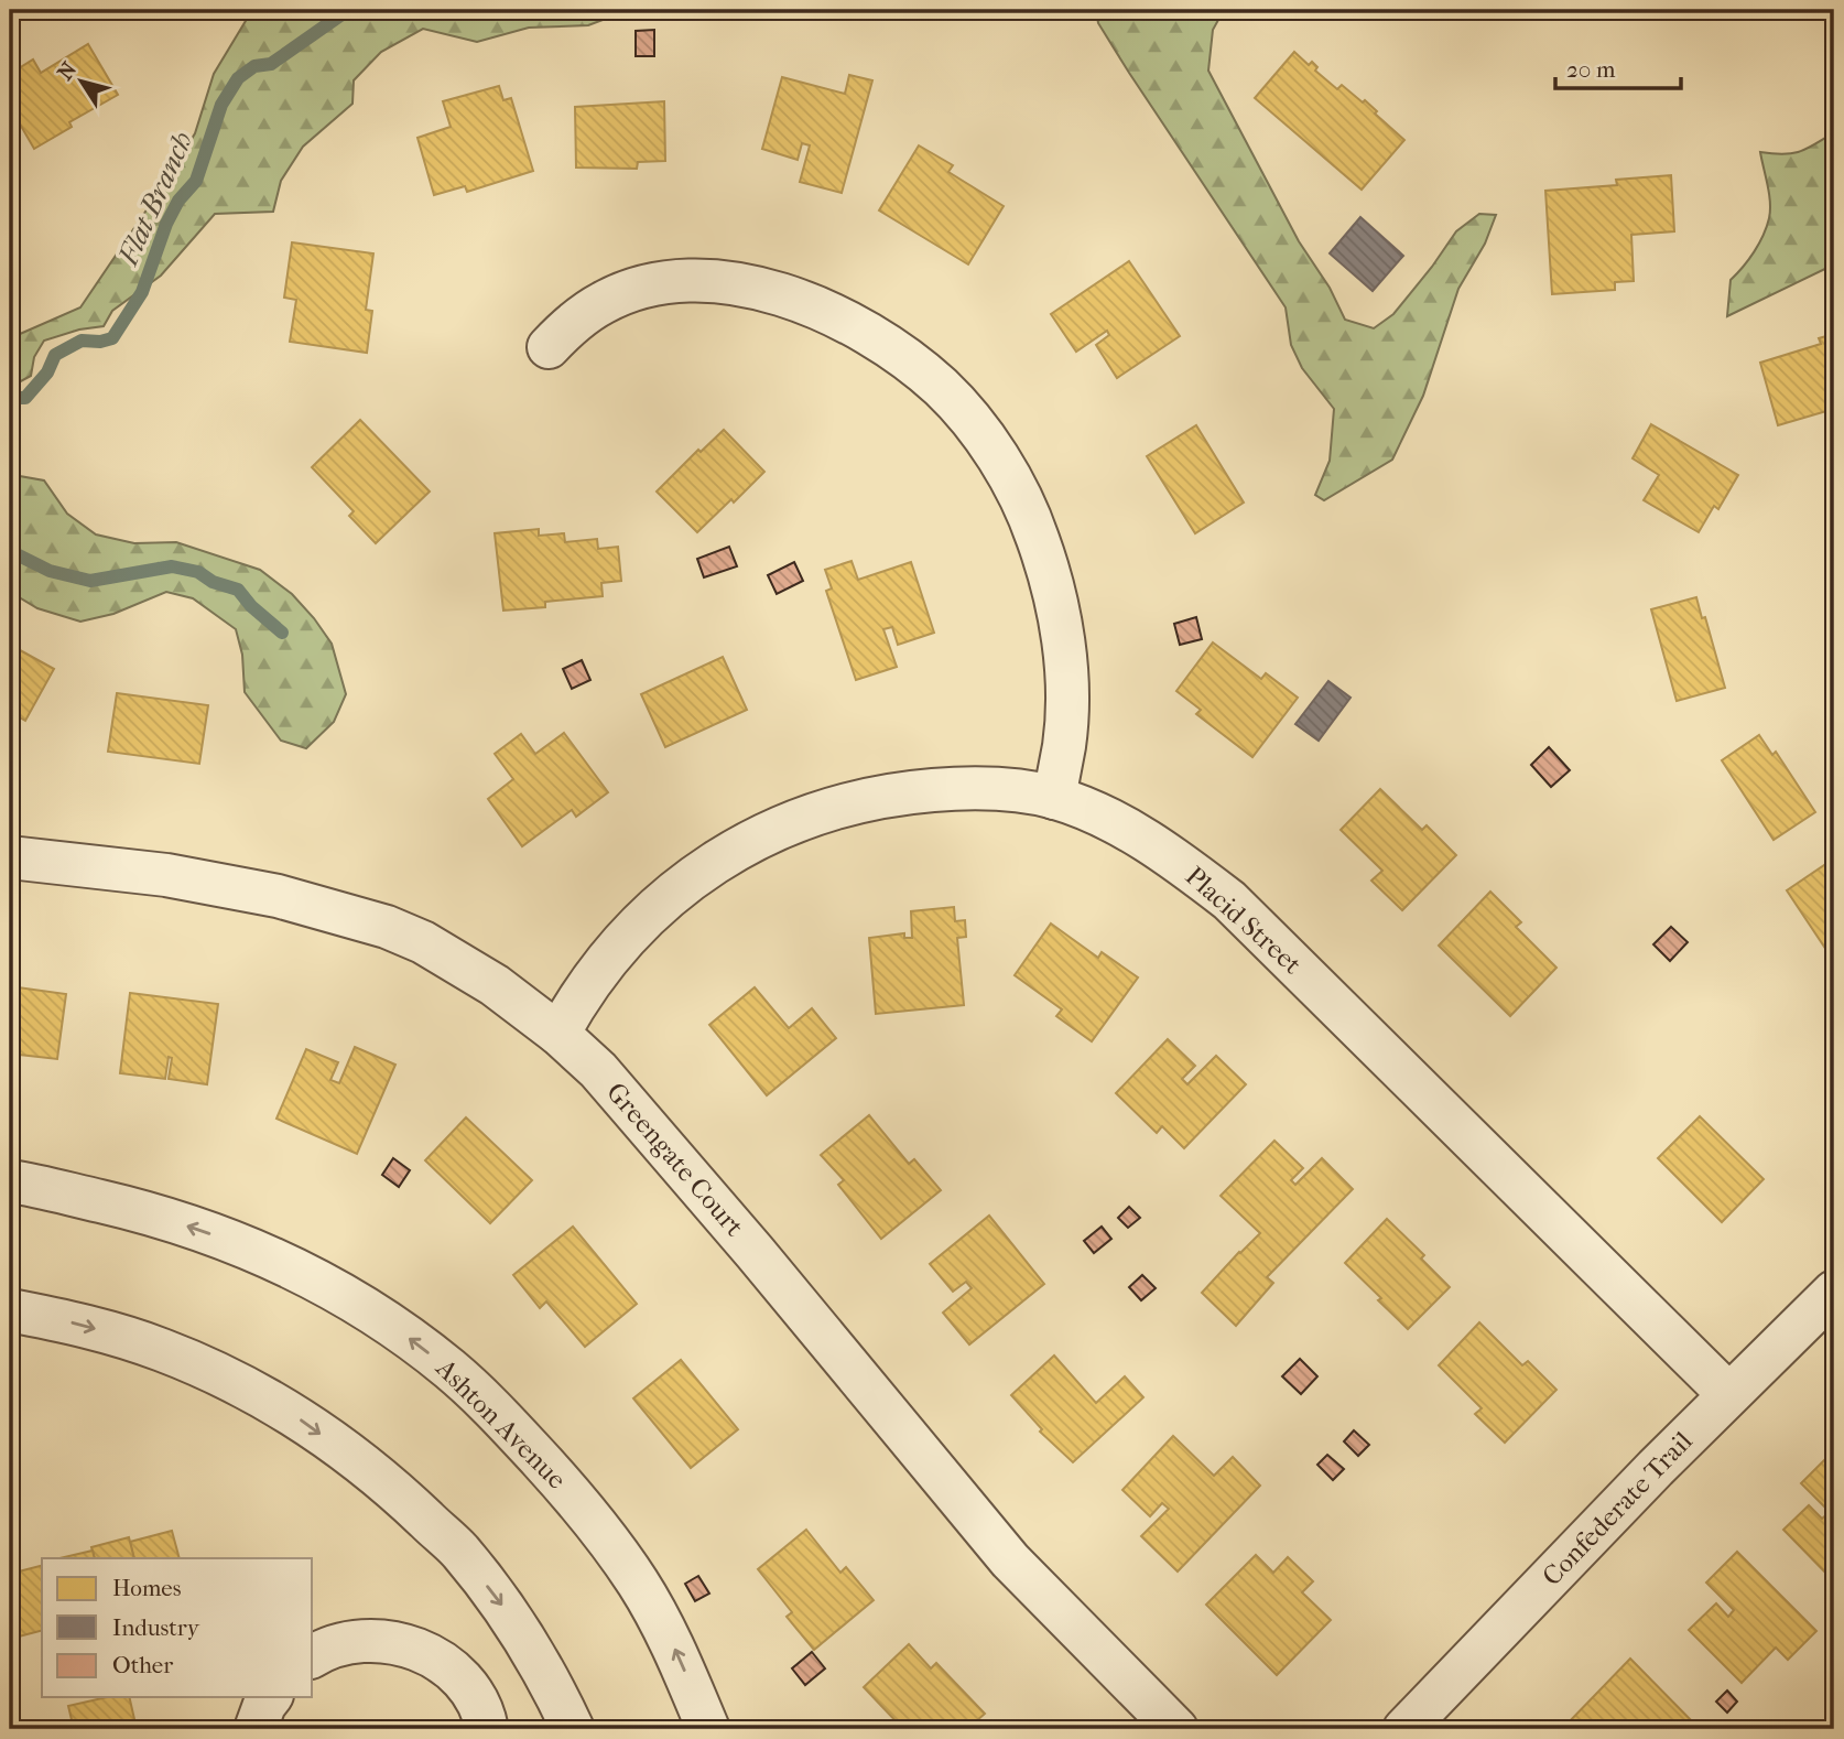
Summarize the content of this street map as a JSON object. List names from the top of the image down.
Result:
{
  "streets": {
    "street": [
      "Placid Street",
      "Greengate Court",
      "Ashton Avenue",
      "Confederate Trail"
    ]
  },
  "crossings": [
    ["Placid Street", "Greengate Court"],
    ["Placid Street", "Confederate Trail"]
  ],
  "water": ["Flat Branch"],
  "legend": ["Homes", "Industry", "Other"],
  "scale_bar": "20 m",
  "north": "top left"
}
